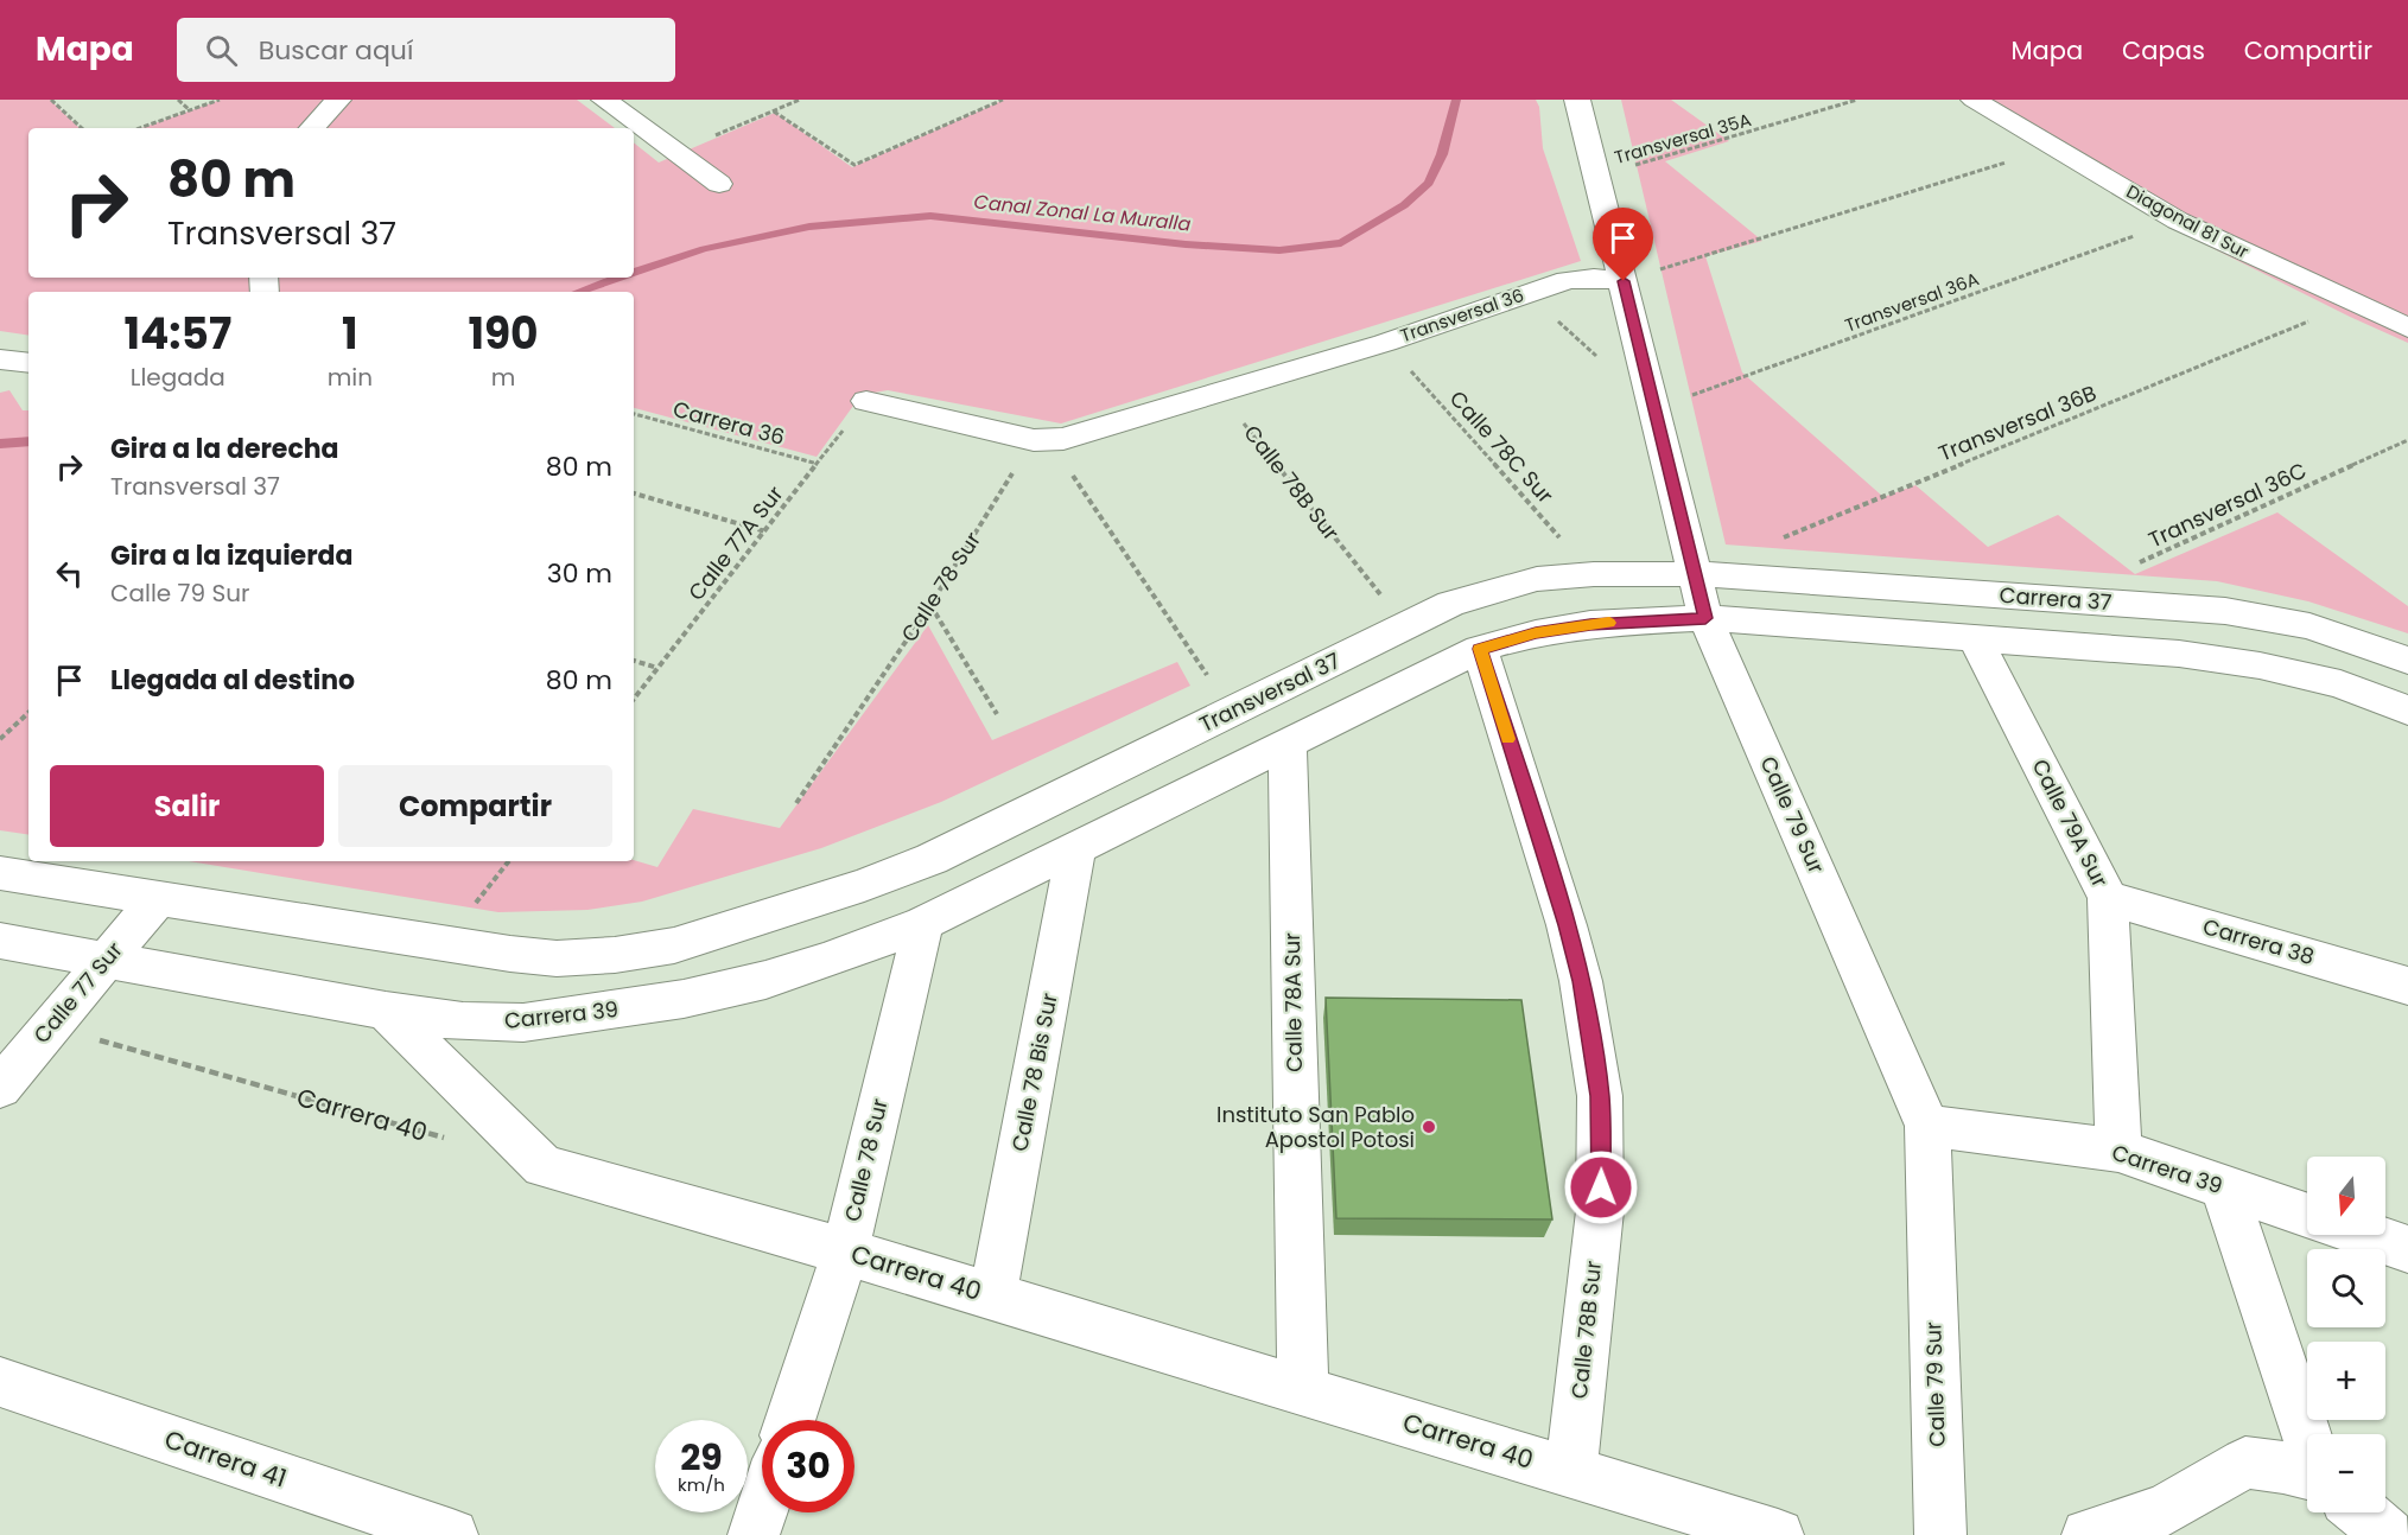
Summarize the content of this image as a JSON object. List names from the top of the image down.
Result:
{
  "streets": {
    "street": [
      "Diagonal 81 Sur",
      "Transversal 36",
      "Calle 78B Sur",
      "Calle 78 Sur",
      "Carrera 37",
      "Transversal 37",
      "Calle 79 Sur",
      "Calle 79A Sur",
      "Carrera 38",
      "Calle 77 Sur",
      "Calle 78A Sur",
      "Carrera 39",
      "Calle 78 Bis Sur",
      "Carrera 40",
      "Carrera 41"
    ],
    "path": [
      "Transversal 35A",
      "Transversal 36A",
      "Carrera 36",
      "Transversal 36B",
      "Calle 78C Sur",
      "Transversal 36C",
      "Calle 77A Sur"
    ]
  },
  "crossings": [
    ["Transversal 35A", "Calle 79 Sur"],
    ["Diagonal 81 Sur", "Transversal 36A"],
    ["Diagonal 81 Sur", "Transversal 36B"],
    ["Transversal 36A", "Calle 79 Sur"],
    ["Transversal 36", "Calle 78C Sur"],
    ["Transversal 36", "Calle 78B Sur"],
    ["Transversal 36", "Calle 77A Sur"],
    ["Transversal 36", "Calle 78 Sur"],
    ["Transversal 36", "Calle 79 Sur"],
    ["Carrera 36", "Calle 77A Sur"],
    ["Calle 78C Sur", "Transversal 37"],
    ["Calle 78B Sur", "Carrera 40"],
    ["Calle 78 Sur", "Carrera 39"],
    ["Calle 78 Sur", "Carrera 40"],
    ["Carrera 37", "Transversal 37"],
    ["Carrera 37", "Calle 79 Sur"],
    ["Carrera 37", "Calle 79A Sur"],
    ["Transversal 37", "Calle 79 Sur"],
    ["Transversal 37", "Calle 77 Sur"],
    ["Calle 79 Sur", "Carrera 39"],
    ["Calle 79A Sur", "Carrera 38"],
    ["Calle 79A Sur", "Carrera 39"],
    ["Calle 77 Sur", "Carrera 39"],
    ["Calle 77 Sur", "Carrera 40"],
    ["Calle 78A Sur", "Carrera 40"],
    ["Carrera 39", "Carrera 40"],
    ["Calle 78 Bis Sur", "Carrera 40"]
  ],
  "water": ["Canal Zonal La Muralla"],
  "places": ["Instituto San Pablo Apostol Potosi"],
  "north": "bottom",
  "page": {
    "header": "Mapa",
    "search": "Buscar aquí",
    "nav": ["Mapa", "Capas", "Compartir"],
    "turn": ["80 m", "Transversal 37"],
    "eta": [
      "14:57",
      "Llegada",
      "1",
      "min",
      "190",
      "m"
    ],
    "list": [
      {
        "name": "Gira a la derecha",
        "note": "Transversal 37",
        "value": "80 m"
      },
      {
        "name": "Gira a la izquierda",
        "note": "Calle 79 Sur",
        "value": "30 m"
      },
      {
        "name": "Llegada al destino",
        "value": "80 m"
      }
    ],
    "buttons": ["Salir", "Compartir"],
    "map_buttons": ["+", "−"],
    "speed": "29 km/h",
    "limit": "30"
  }
}
